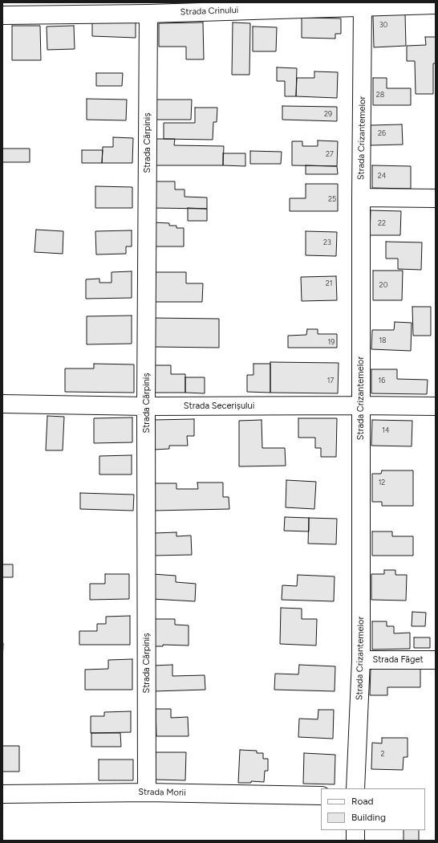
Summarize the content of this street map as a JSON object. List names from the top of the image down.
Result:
{
  "streets": {
    "street": [
      "Strada Crinului",
      "Strada Crizantemelor",
      "Strada Cărpiniș",
      "Strada Secerișului",
      "Strada Făget",
      "Strada Morii"
    ]
  },
  "crossings": [
    ["Strada Crinului", "Strada Crizantemelor"],
    ["Strada Crinului", "Strada Cărpiniș"],
    ["Strada Crizantemelor", "Strada Secerișului"],
    ["Strada Crizantemelor", "Strada Făget"],
    ["Strada Cărpiniș", "Strada Secerișului"],
    ["Strada Cărpiniș", "Strada Morii"]
  ],
  "house_numbers": [
    "30",
    "28",
    "29",
    "26",
    "27",
    "24",
    "25",
    "22",
    "23",
    "21",
    "20",
    "18",
    "19",
    "17",
    "16",
    "14",
    "12",
    "2"
  ],
  "legend": ["Road", "Building"]
}
